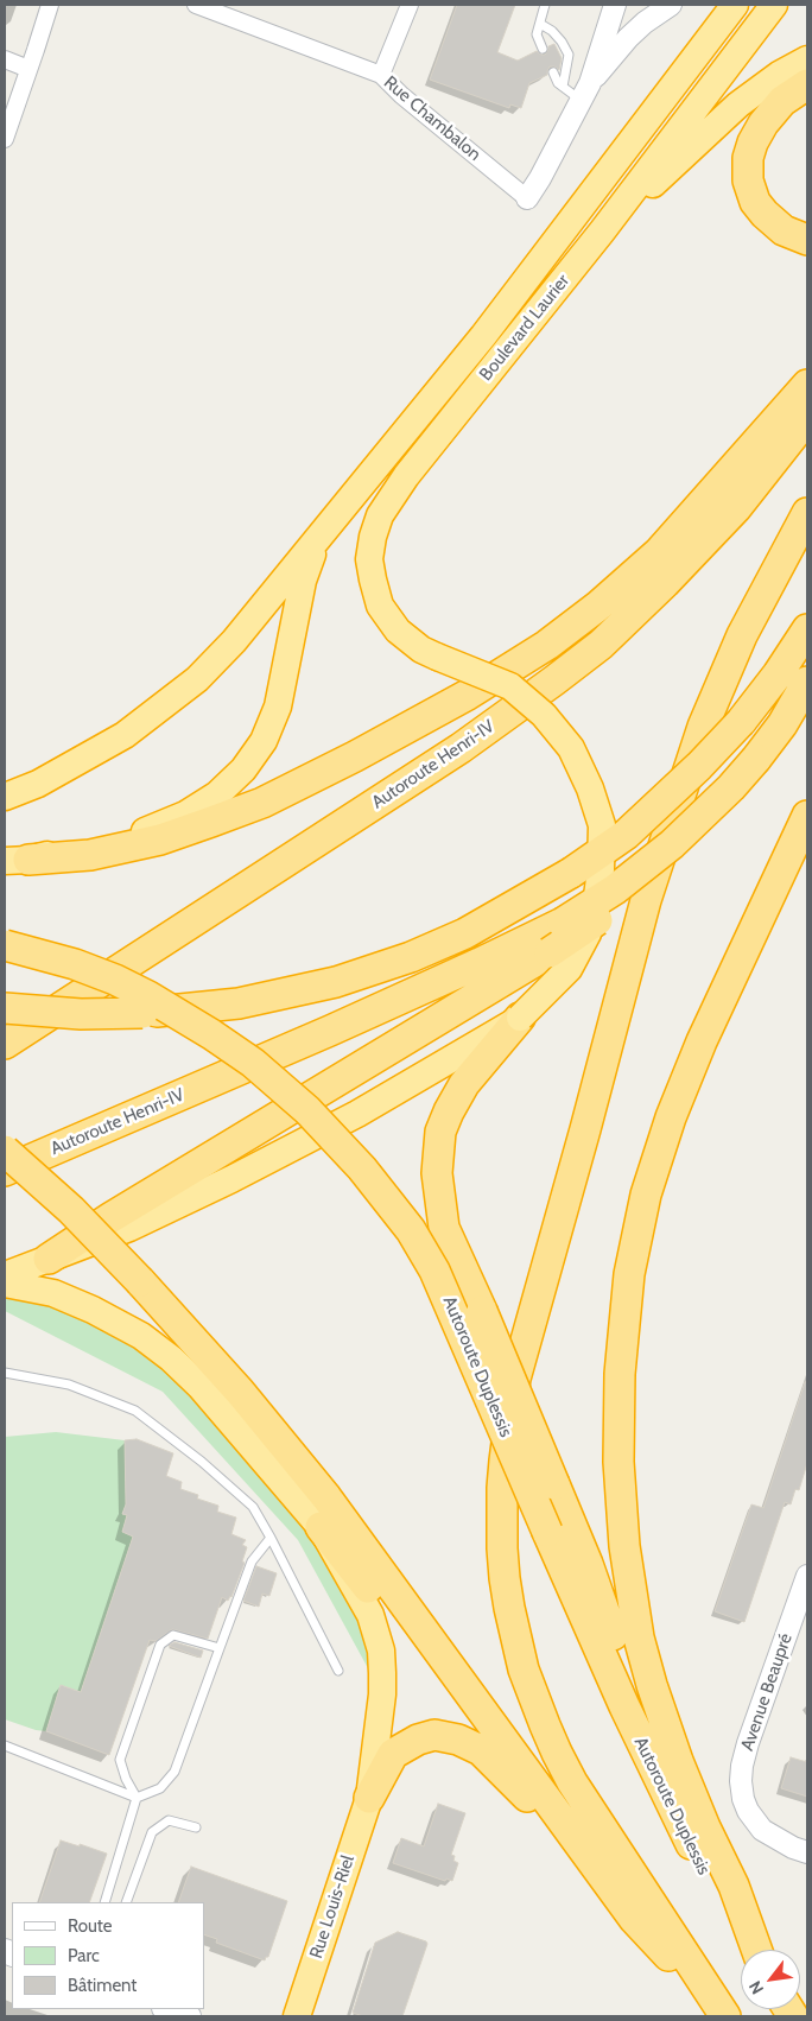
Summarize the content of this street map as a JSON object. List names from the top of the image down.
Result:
{
  "streets": {
    "highway": [
      "Boulevard Laurier",
      "Autoroute Henri-IV",
      "Autoroute Duplessis",
      "Rue Louis-Riel"
    ],
    "street": ["Rue Chambalon", "Avenue Beaupré"]
  },
  "legend": ["Route", "Parc", "Bâtiment"],
  "north": "bottom left"
}
